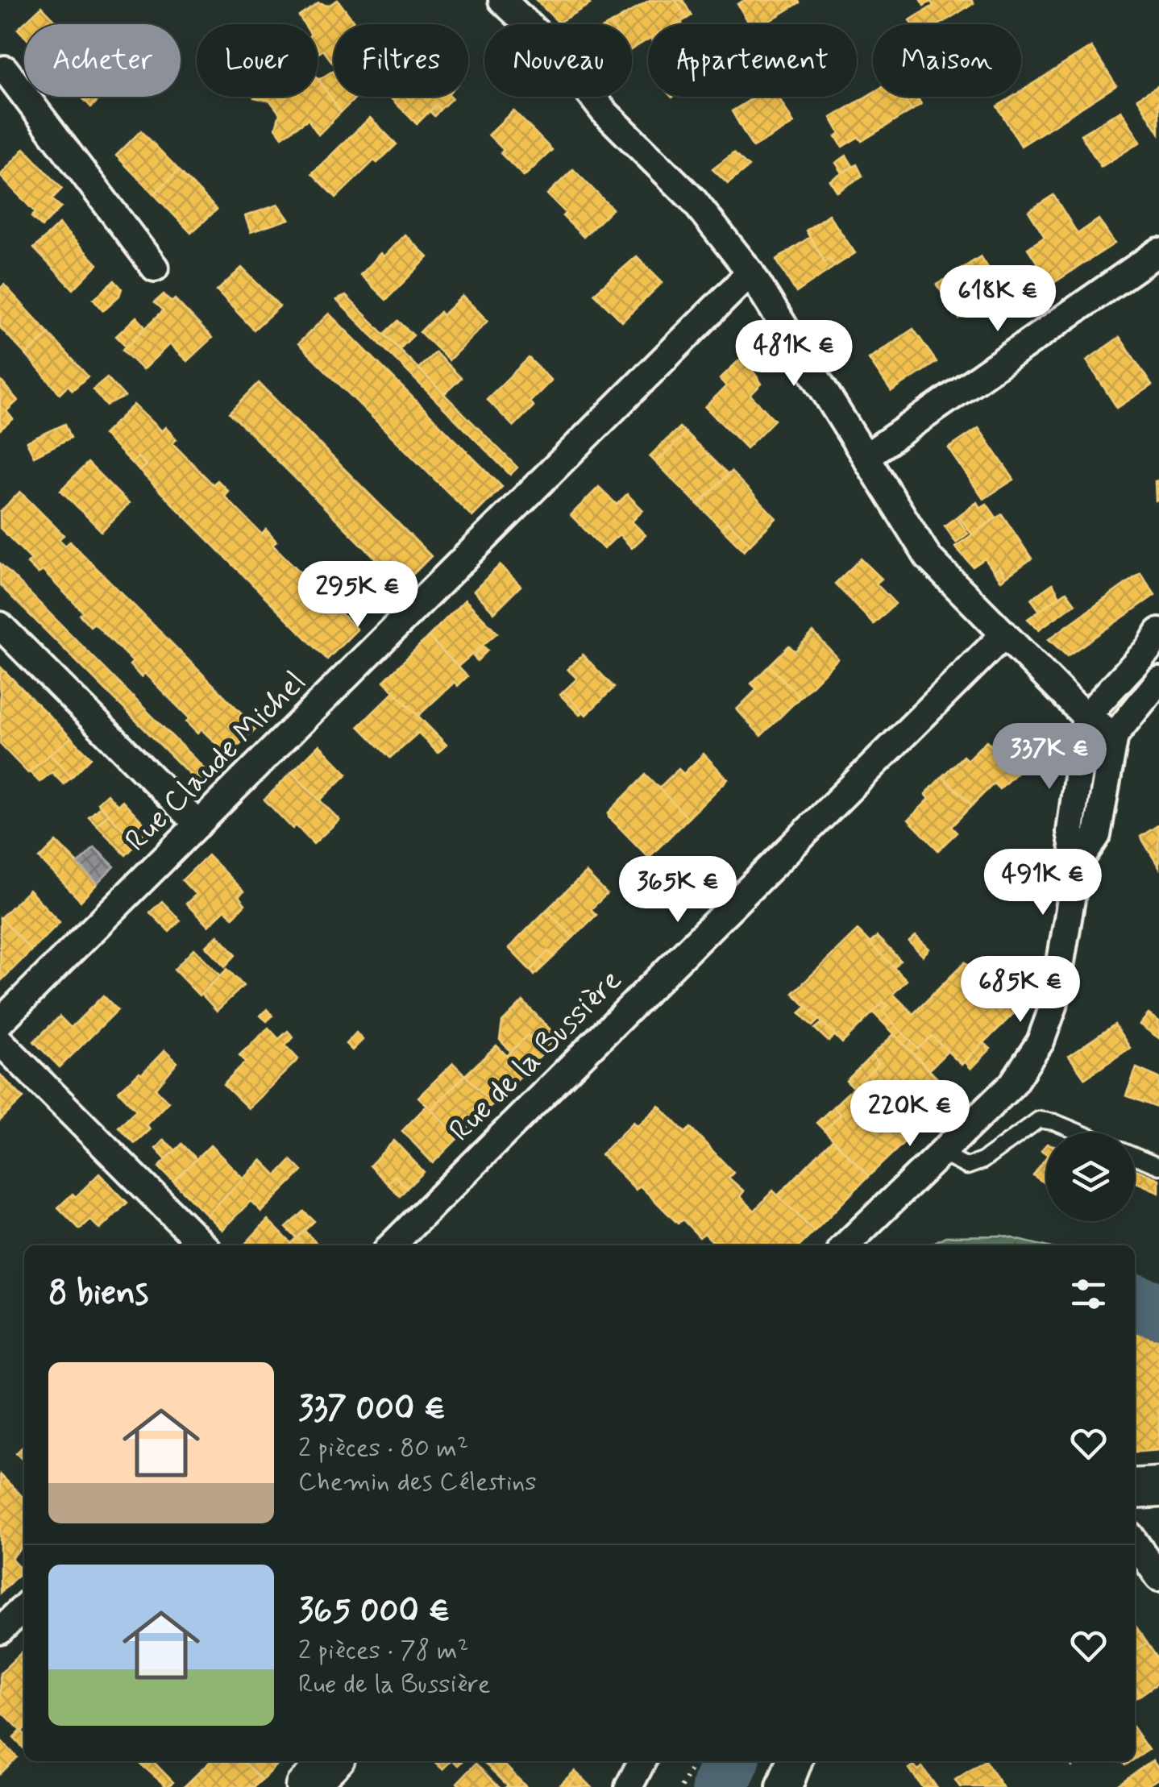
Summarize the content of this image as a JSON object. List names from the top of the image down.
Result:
{
  "streets": {
    "street": ["Rue Claude Michel", "Rue de la Bussière"]
  },
  "page": {
    "chip": [
      "Acheter",
      "Louer",
      "Filtres",
      "Nouveau",
      "Appartement",
      "Maison"
    ],
    "price": [
      "618K €",
      "481K €",
      "295K €",
      "337K €",
      "491K €",
      "365K €",
      "685K €",
      "220K €"
    ],
    "heading": "8 biens",
    "list": [
      {
        "name": "337 000 €",
        "note": "2 pièces · 80 m² · Chemin des Célestins"
      },
      {
        "name": "365 000 €",
        "note": "2 pièces · 78 m² · Rue de la Bussière"
      }
    ]
  }
}
